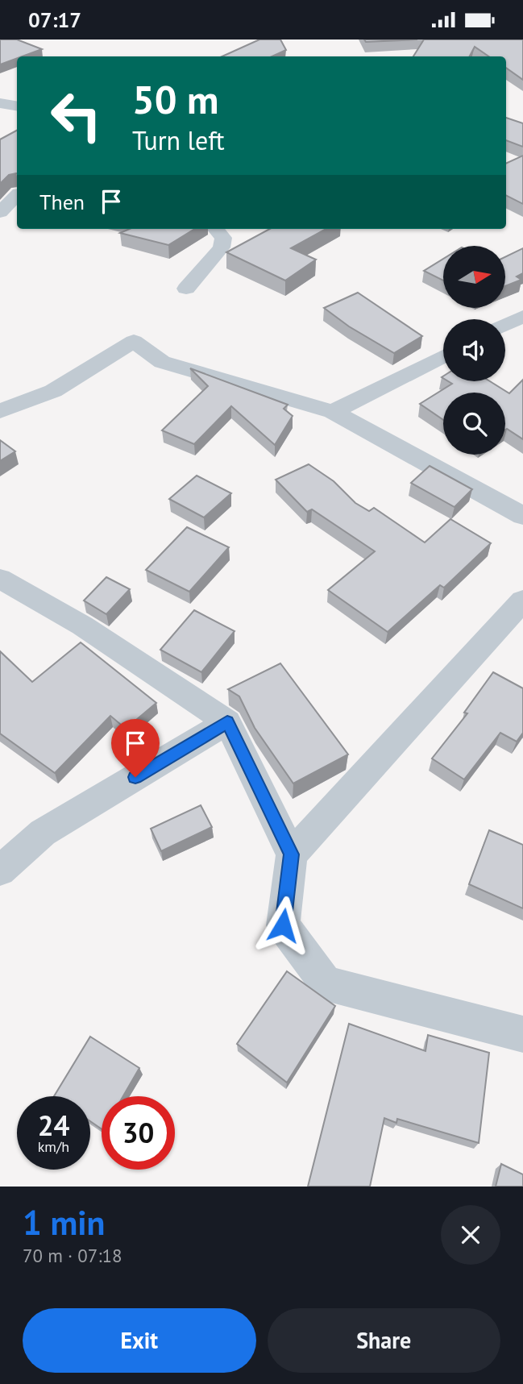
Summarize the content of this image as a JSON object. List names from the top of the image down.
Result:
{
  "north": "right",
  "page": {
    "status": "07:17",
    "turn": ["50 m", "Turn left"],
    "then": "Then",
    "speed": "24 km/h",
    "limit": "30",
    "heading": ["1 min", "70 m · 07:18"],
    "buttons": ["Exit", "Share"]
  }
}
